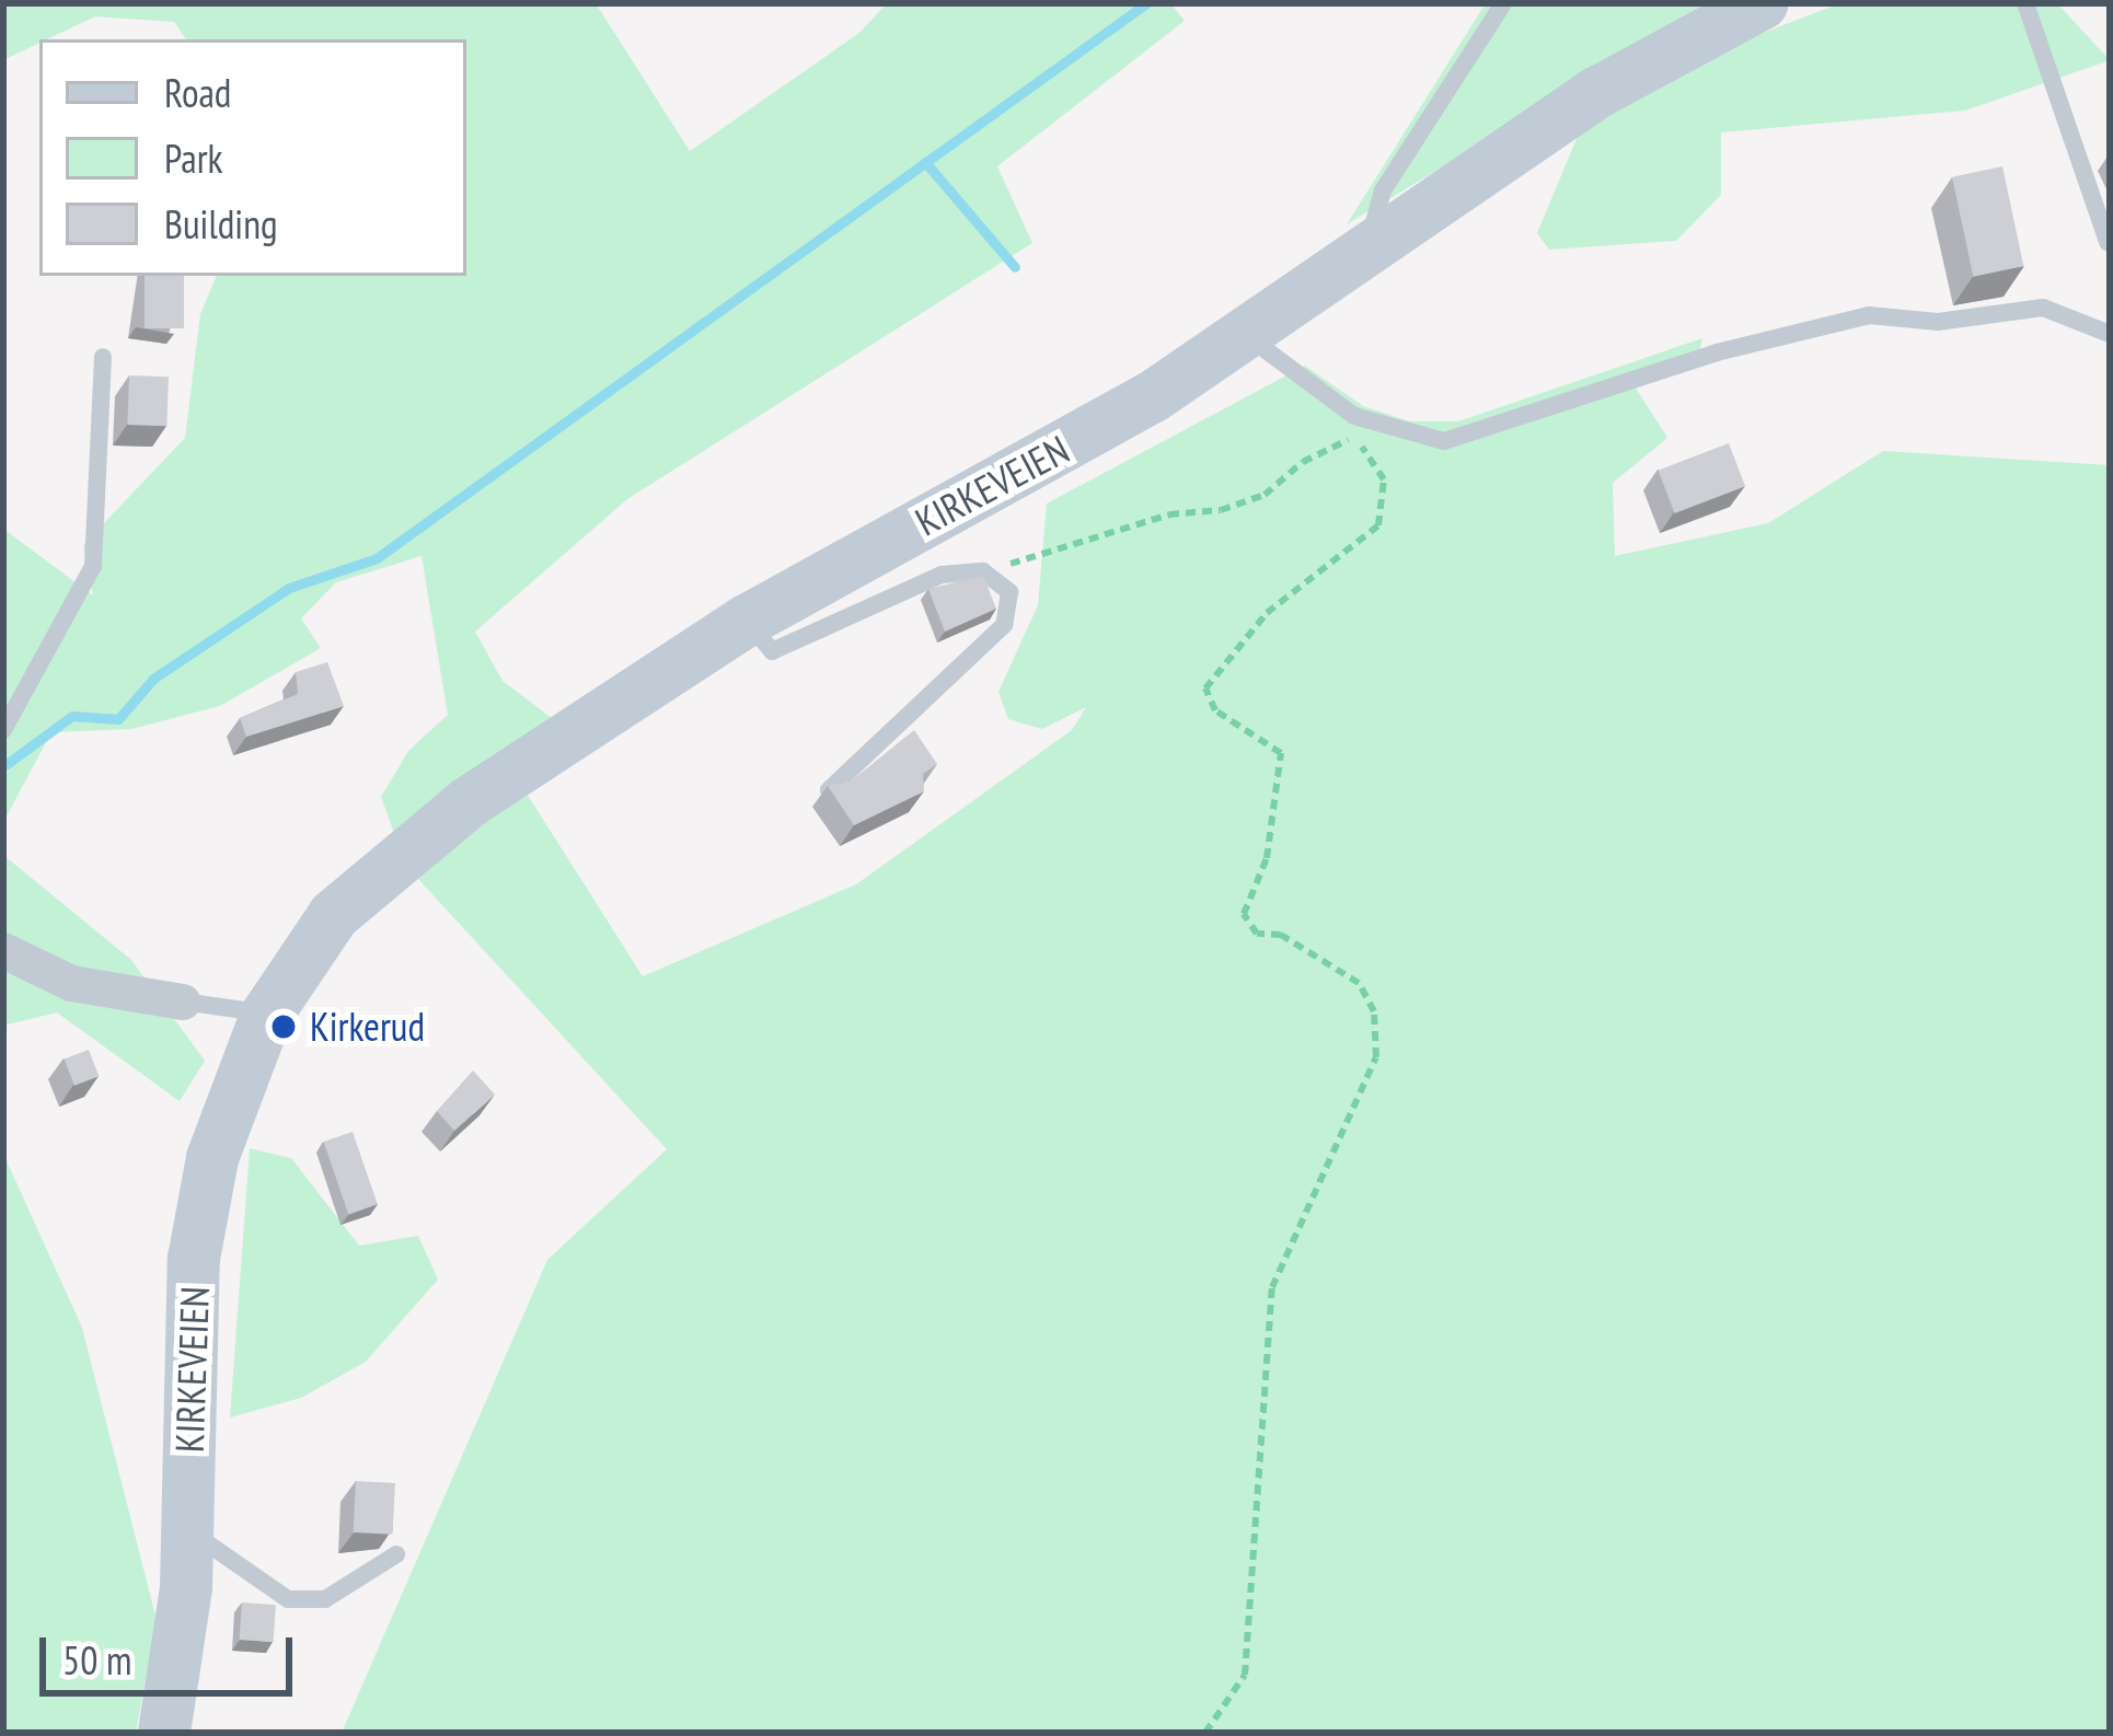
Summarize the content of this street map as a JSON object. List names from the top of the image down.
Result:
{
  "streets": {
    "main road": ["KIRKEVEIEN"]
  },
  "places": ["Kirkerud"],
  "legend": ["Road", "Park", "Building"],
  "scale_bar": "50 m"
}
